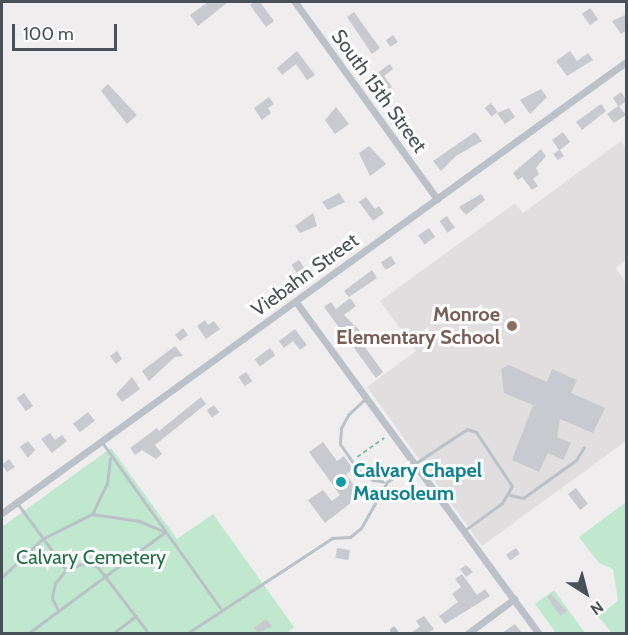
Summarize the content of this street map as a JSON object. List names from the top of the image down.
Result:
{
  "streets": {
    "street": ["South 15th Street", "Viebahn Street"]
  },
  "crossings": [
    ["South 15th Street", "Viebahn Street"]
  ],
  "parks": ["Calvary Cemetery"],
  "places": ["Monroe Elementary School", "Calvary Chapel Mausoleum"],
  "scale_bar": "100 m",
  "north": "bottom right"
}
